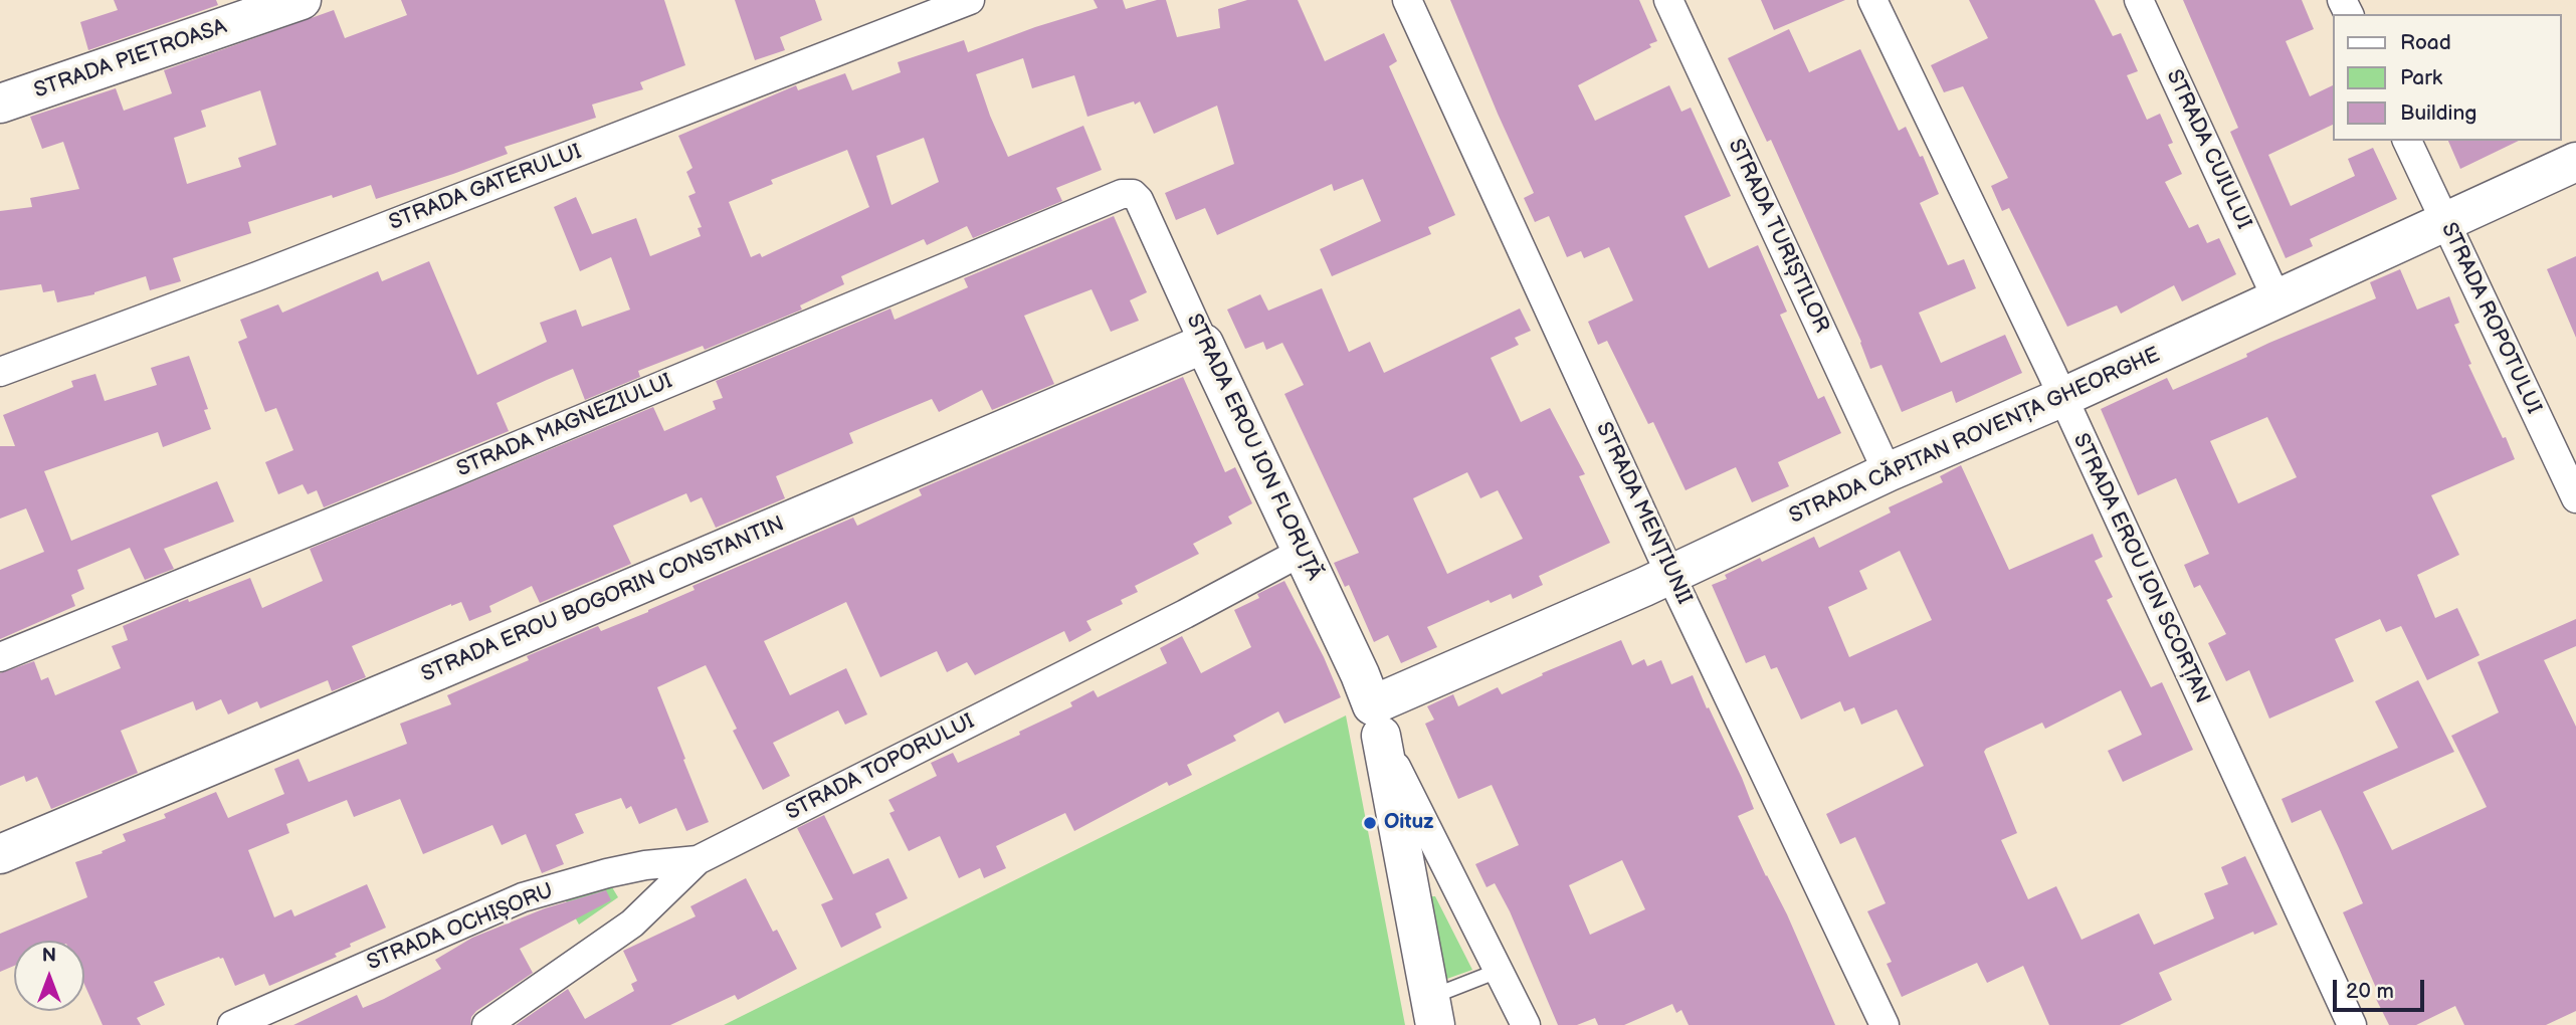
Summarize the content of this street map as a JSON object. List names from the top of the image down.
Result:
{
  "streets": {
    "street": [
      "STRADA PIETROASA",
      "STRADA CUIULUI",
      "STRADA GATERULUI",
      "STRADA TURIȘTILOR",
      "STRADA ROPOTULUI",
      "STRADA MAGNEZIULUI",
      "STRADA CĂPITAN ROVENȚA GHEORGHE",
      "STRADA EROU ION FLORUȚĂ",
      "STRADA MENȚIUNII",
      "STRADA EROU ION SCORȚAN",
      "STRADA EROU BOGORIN CONSTANTIN",
      "STRADA TOPORULUI",
      "STRADA OCHIȘORU"
    ]
  },
  "crossings": [
    ["STRADA CUIULUI", "STRADA CĂPITAN ROVENȚA GHEORGHE"],
    ["STRADA TURIȘTILOR", "STRADA CĂPITAN ROVENȚA GHEORGHE"],
    ["STRADA ROPOTULUI", "STRADA CĂPITAN ROVENȚA GHEORGHE"],
    ["STRADA MAGNEZIULUI", "STRADA EROU ION FLORUȚĂ"],
    ["STRADA CĂPITAN ROVENȚA GHEORGHE", "STRADA EROU ION FLORUȚĂ"],
    ["STRADA CĂPITAN ROVENȚA GHEORGHE", "STRADA MENȚIUNII"],
    ["STRADA CĂPITAN ROVENȚA GHEORGHE", "STRADA EROU ION SCORȚAN"],
    ["STRADA EROU ION FLORUȚĂ", "STRADA EROU BOGORIN CONSTANTIN"],
    ["STRADA EROU ION FLORUȚĂ", "STRADA TOPORULUI"],
    ["STRADA TOPORULUI", "STRADA OCHIȘORU"]
  ],
  "places": ["Oituz"],
  "legend": ["Road", "Park", "Building"],
  "scale_bar": "20 m",
  "north": "top"
}
